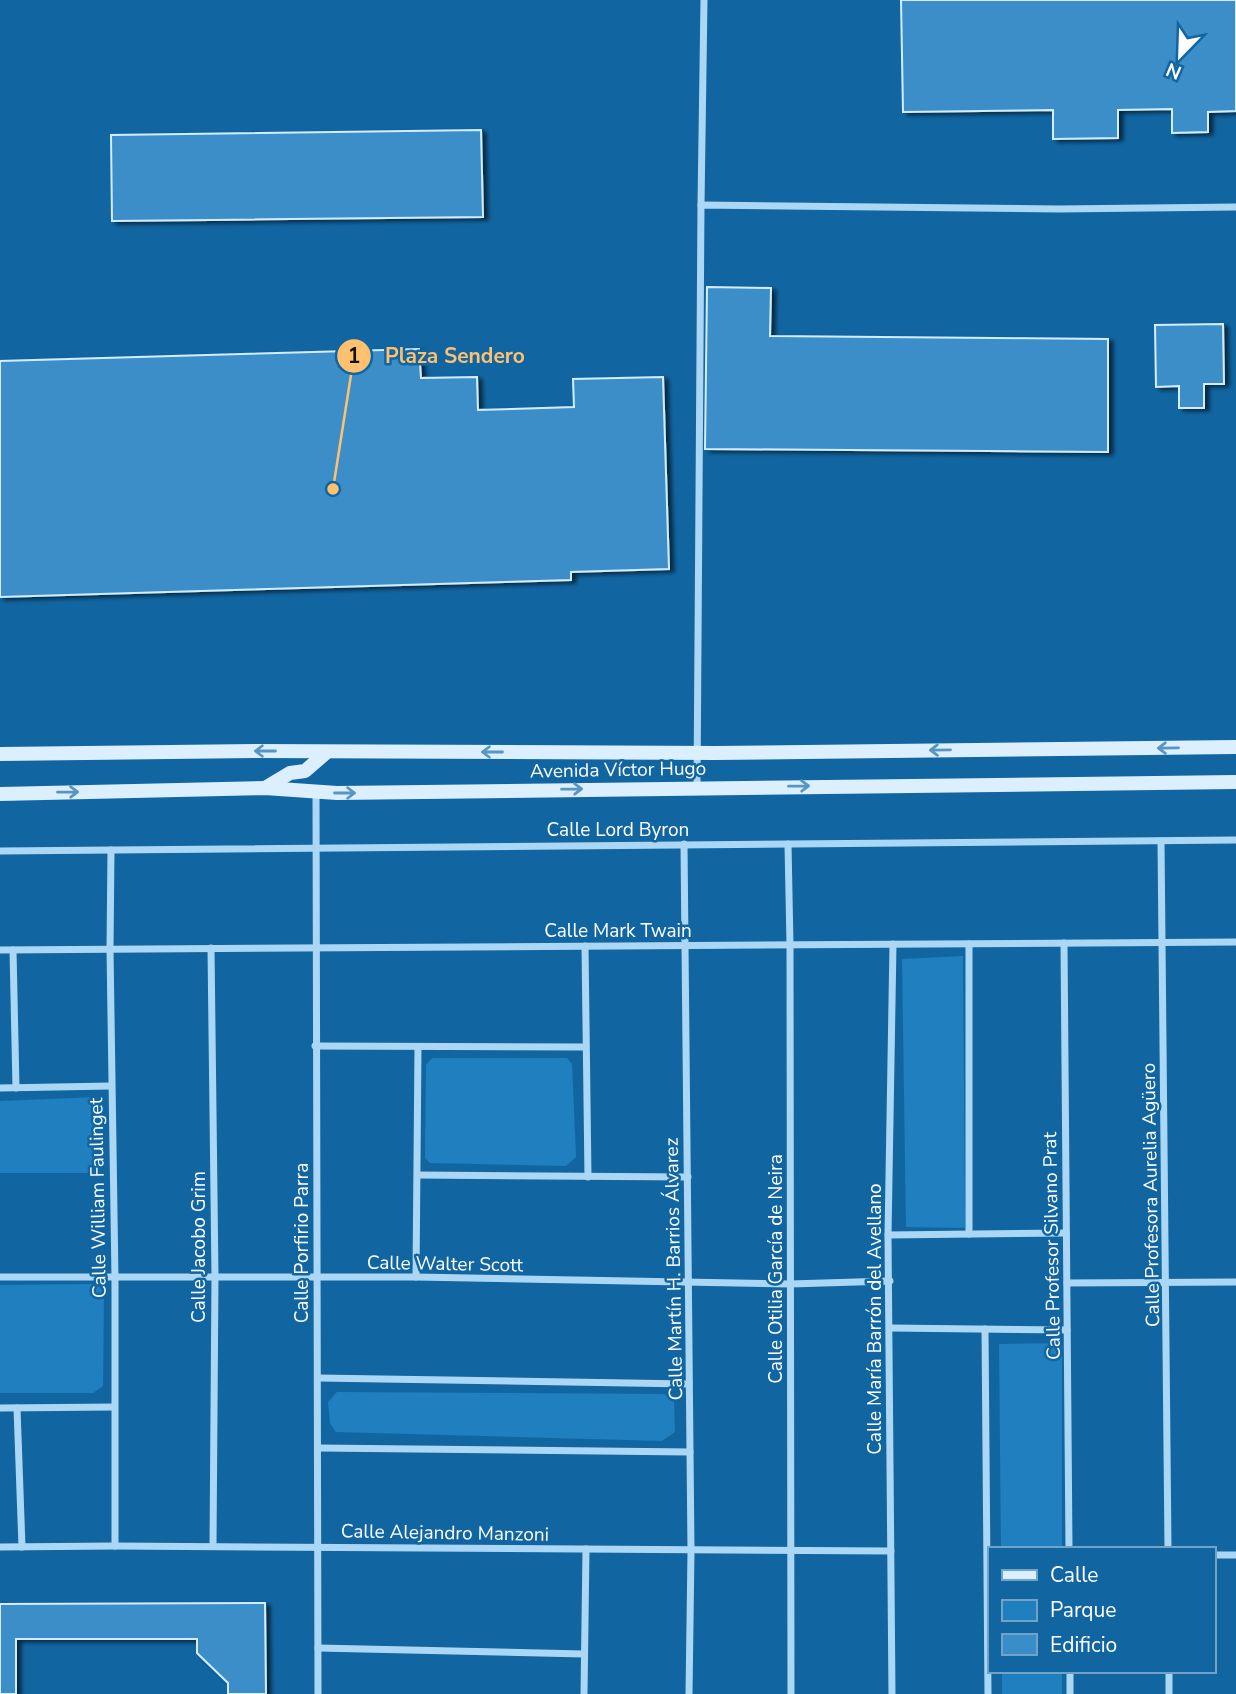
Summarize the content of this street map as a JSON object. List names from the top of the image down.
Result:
{
  "streets": {
    "street": [
      "Avenida Víctor Hugo",
      "Calle Lord Byron",
      "Calle Mark Twain",
      "Calle Profesora Aurelia Agüero",
      "Calle William Faulinget",
      "Calle Porfirio Parra",
      "Calle Profesor Silvano Prat",
      "Calle Jacobo Grim",
      "Calle Walter Scott",
      "Calle Martín H. Barrios Álvarez",
      "Calle Otilia García de Neira",
      "Calle María Barrón del Avellano",
      "Calle Alejandro Manzoni"
    ]
  },
  "crossings": [
    ["Avenida Víctor Hugo", "Calle Porfirio Parra"],
    ["Calle Lord Byron", "Calle Profesora Aurelia Agüero"],
    ["Calle Lord Byron", "Calle William Faulinget"],
    ["Calle Lord Byron", "Calle Porfirio Parra"],
    ["Calle Lord Byron", "Calle Martín H. Barrios Álvarez"],
    ["Calle Lord Byron", "Calle Otilia García de Neira"],
    ["Calle Mark Twain", "Calle Profesora Aurelia Agüero"],
    ["Calle Mark Twain", "Calle William Faulinget"],
    ["Calle Mark Twain", "Calle Porfirio Parra"],
    ["Calle Mark Twain", "Calle Profesor Silvano Prat"],
    ["Calle Mark Twain", "Calle Jacobo Grim"],
    ["Calle Mark Twain", "Calle Martín H. Barrios Álvarez"],
    ["Calle Mark Twain", "Calle Otilia García de Neira"],
    ["Calle Mark Twain", "Calle María Barrón del Avellano"],
    ["Calle William Faulinget", "Calle Walter Scott"],
    ["Calle William Faulinget", "Calle Alejandro Manzoni"],
    ["Calle Porfirio Parra", "Calle Walter Scott"],
    ["Calle Porfirio Parra", "Calle Alejandro Manzoni"],
    ["Calle Jacobo Grim", "Calle Walter Scott"],
    ["Calle Jacobo Grim", "Calle Alejandro Manzoni"],
    ["Calle Walter Scott", "Calle Martín H. Barrios Álvarez"],
    ["Calle Walter Scott", "Calle Otilia García de Neira"],
    ["Calle Walter Scott", "Calle María Barrón del Avellano"],
    ["Calle Martín H. Barrios Álvarez", "Calle Alejandro Manzoni"],
    ["Calle Otilia García de Neira", "Calle Alejandro Manzoni"],
    ["Calle María Barrón del Avellano", "Calle Alejandro Manzoni"]
  ],
  "places": ["Plaza Sendero"],
  "legend": ["Calle", "Parque", "Edificio"],
  "north": "bottom left"
}
